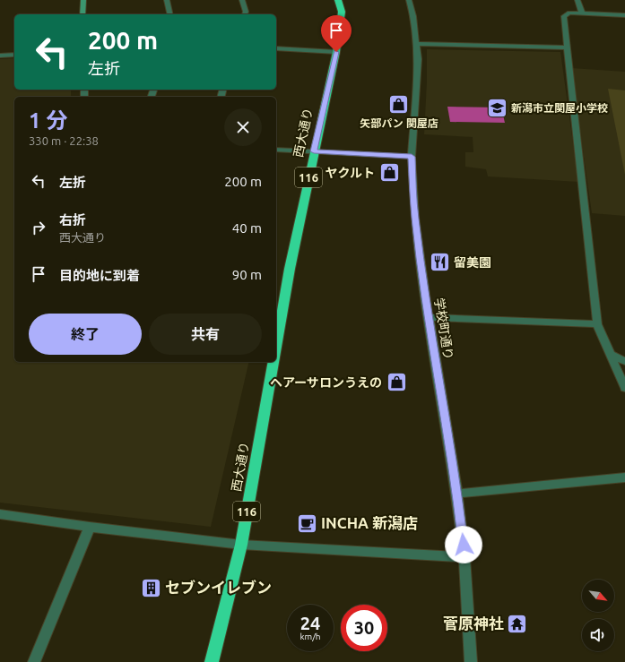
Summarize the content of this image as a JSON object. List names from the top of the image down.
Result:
{
  "streets": {
    "highway": ["西大通り", "116"],
    "street": ["学校町通り"]
  },
  "places": {
    "shop": ["矢部パン 関屋店", "ヤクルト", "ヘアーサロンうえの"],
    "school or university": ["新潟市立関屋小学校"],
    "restaurant": ["留美園"],
    "cafe": ["INCHA 新潟店"],
    "building": ["セブンイレブン"],
    "temple": ["菅原神社"]
  },
  "north": "bottom right",
  "page": {
    "turn": ["200 m", "左折"],
    "heading": ["1 分", "330 m · 22:38"],
    "list": [
      {
        "name": "左折",
        "value": "200 m"
      },
      {
        "name": "右折",
        "note": "西大通り",
        "value": "40 m"
      },
      {
        "name": "目的地に到着",
        "value": "90 m"
      }
    ],
    "buttons": ["終了", "共有"],
    "speed": "24 km/h",
    "limit": "30"
  }
}
